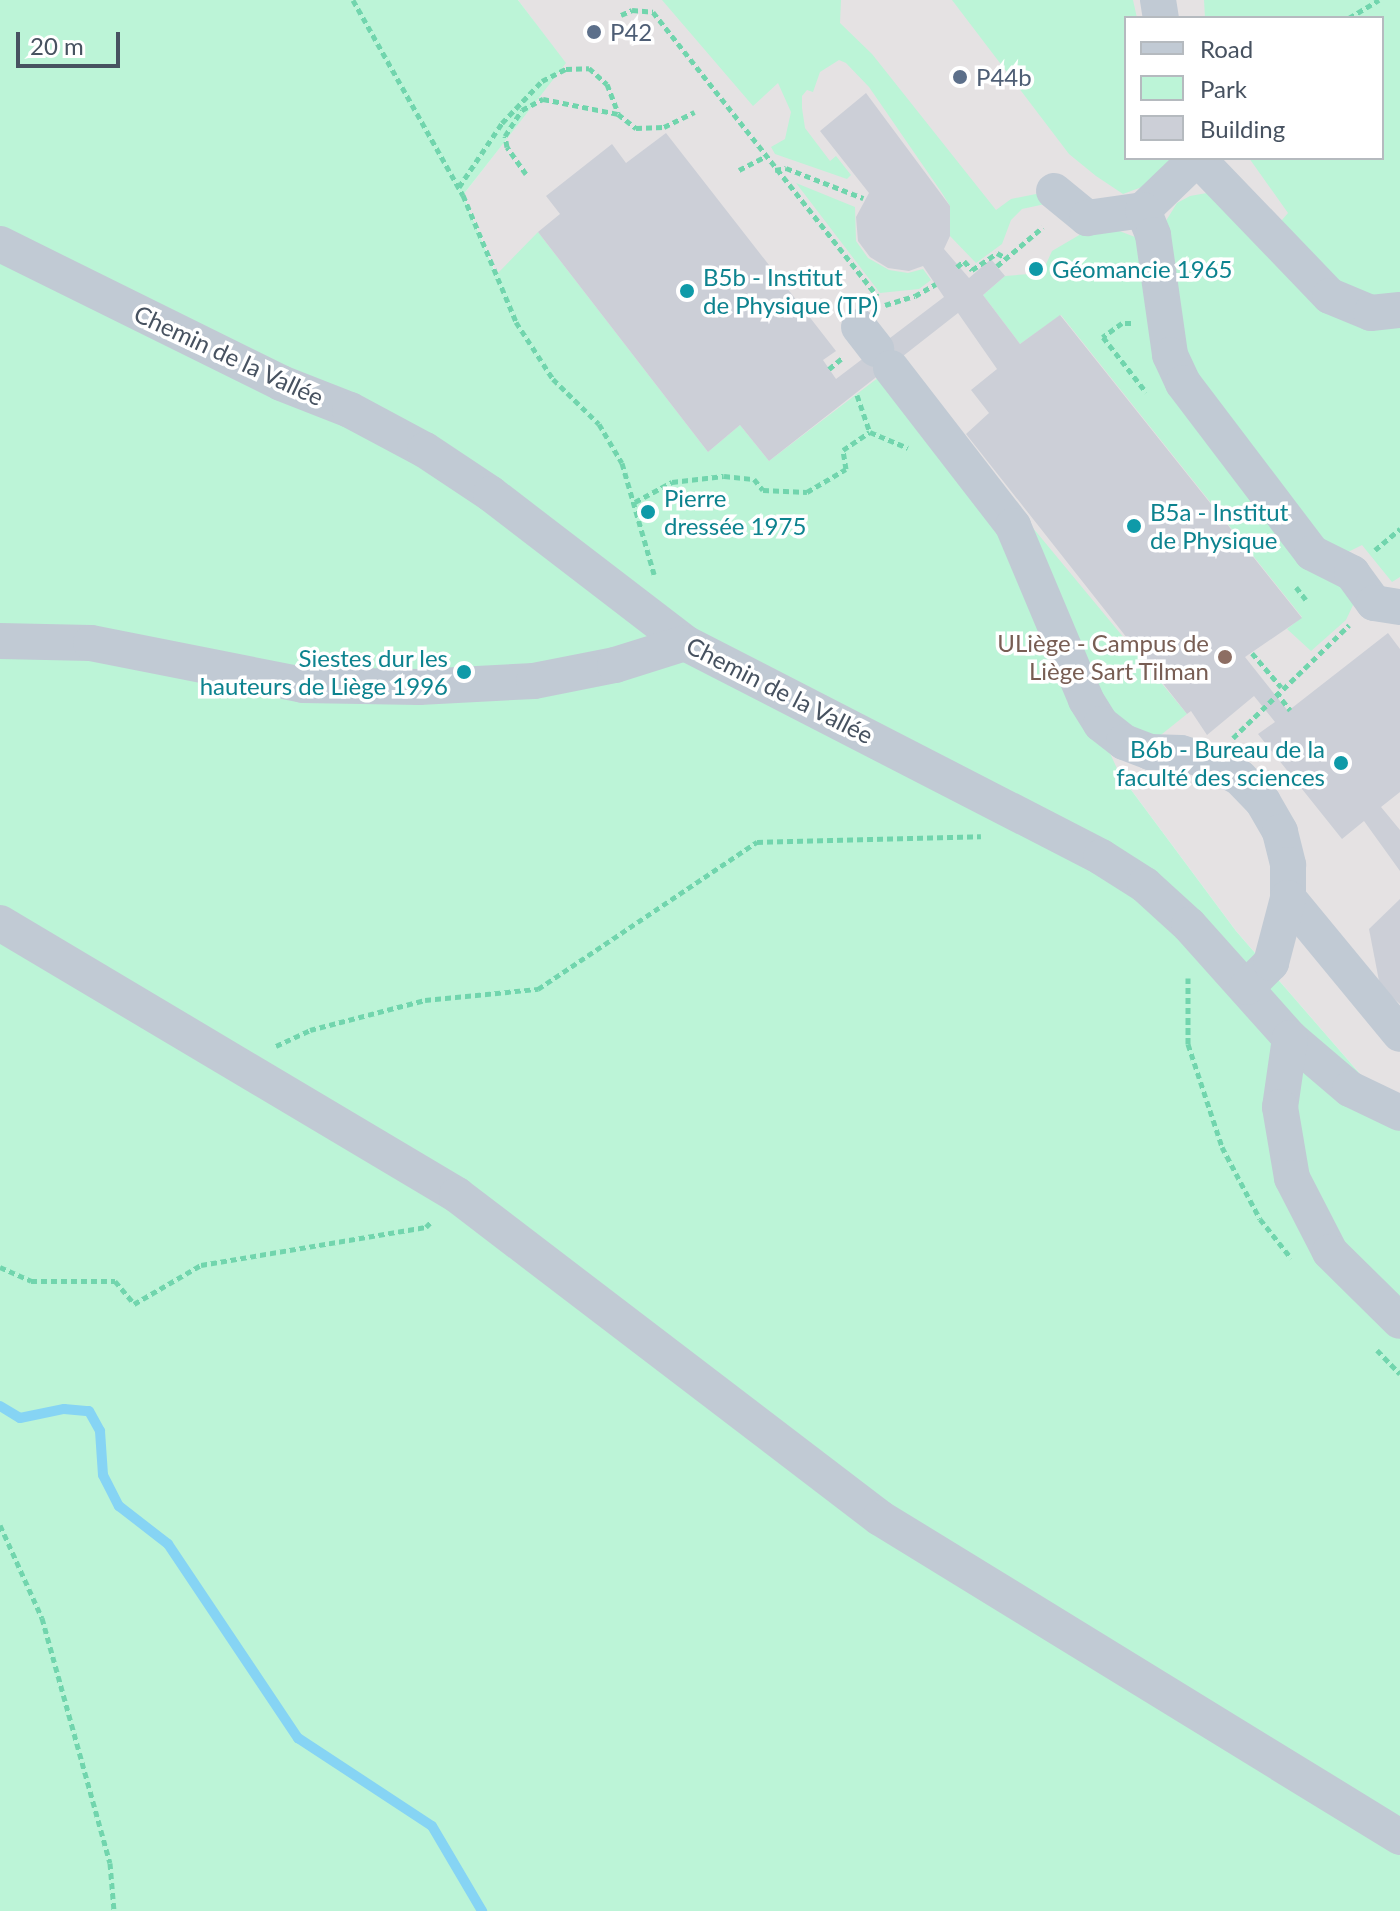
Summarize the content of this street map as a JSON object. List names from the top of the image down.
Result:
{
  "streets": {
    "street": ["Chemin de la Vallée"]
  },
  "places": [
    "P42",
    "P44b",
    "Géomancie 1965",
    "B5b - Institut de Physique (TP)",
    "Pierre dressée 1975",
    "B5a - Institut de Physique",
    "ULiège - Campus de Liège Sart Tilman",
    "Siestes dur les hauteurs de Liège 1996",
    "B6b - Bureau de la faculté des sciences"
  ],
  "legend": ["Road", "Park", "Building"],
  "scale_bar": "20 m"
}
